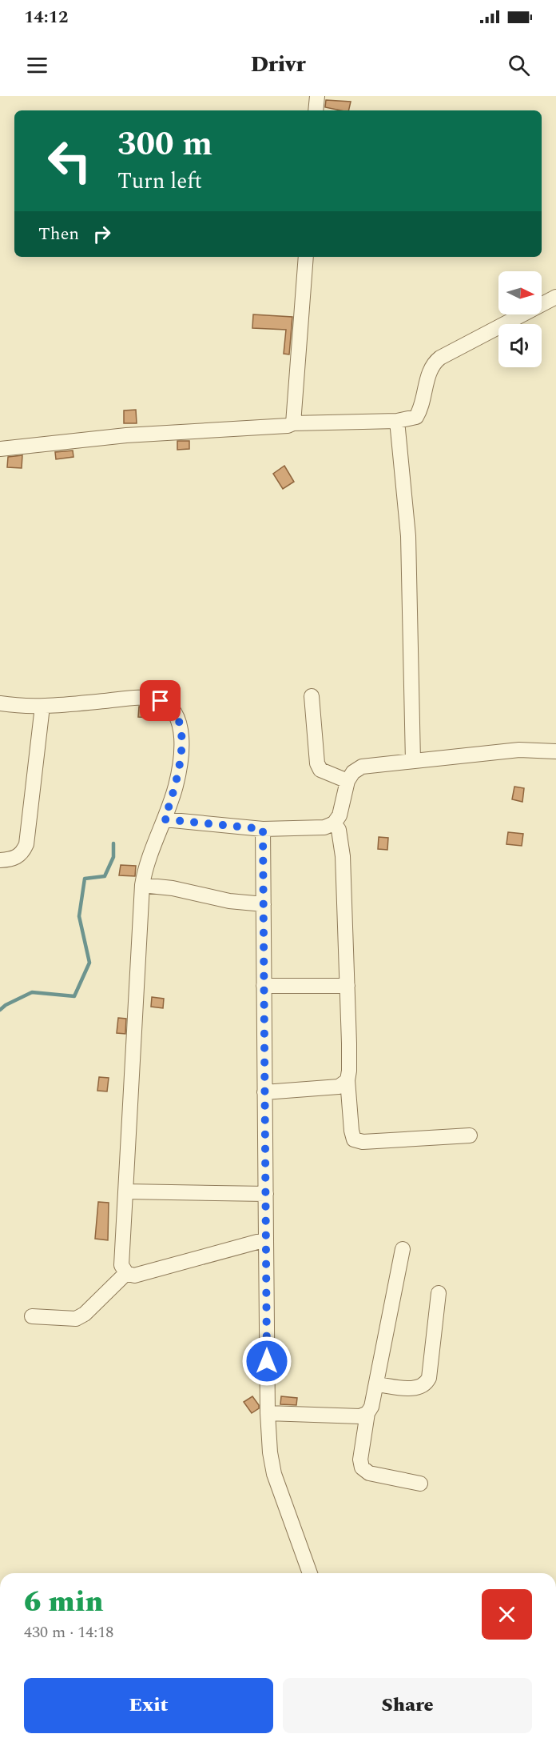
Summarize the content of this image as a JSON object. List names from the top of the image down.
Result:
{
  "north": "right",
  "page": {
    "status": "14:12",
    "header": "Drivr",
    "turn": ["300 m", "Turn left"],
    "then": "Then",
    "heading": ["6 min", "430 m · 14:18"],
    "buttons": ["Exit", "Share"]
  }
}
